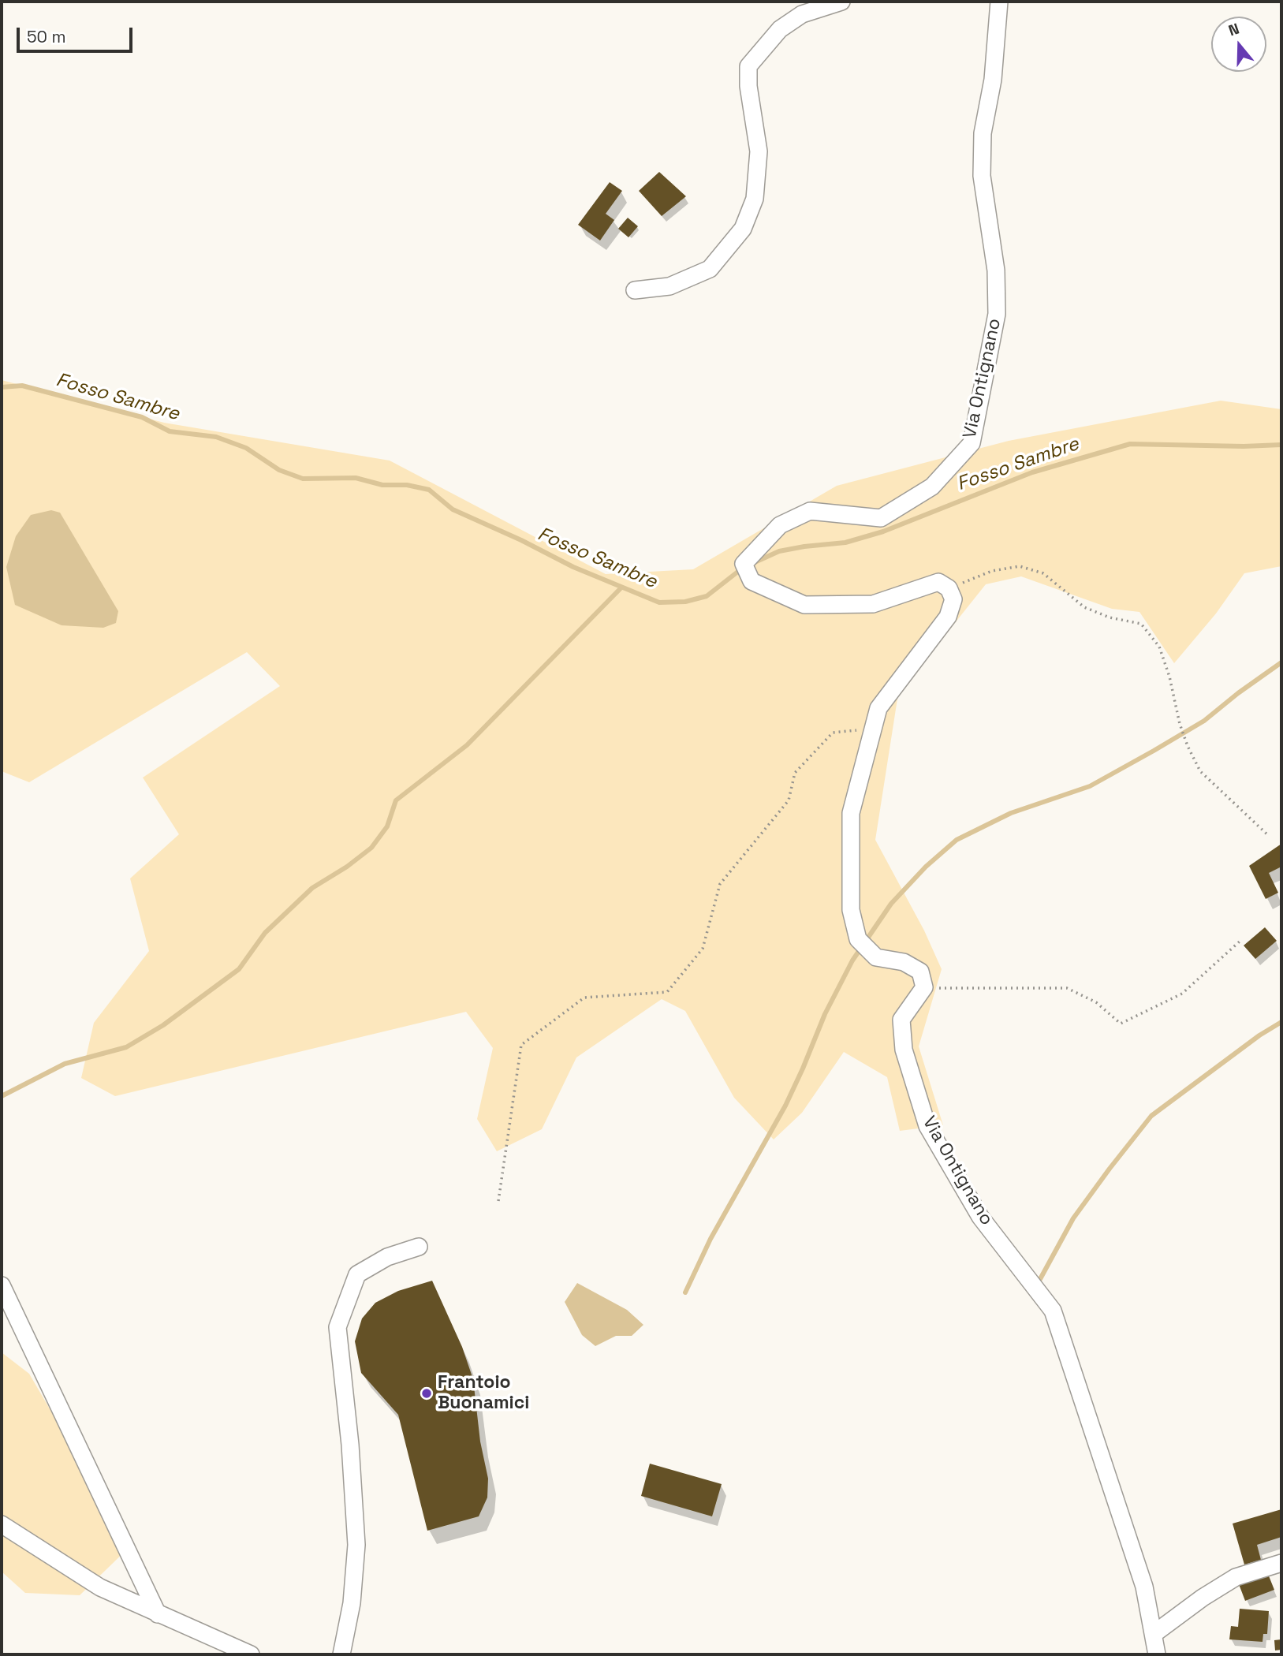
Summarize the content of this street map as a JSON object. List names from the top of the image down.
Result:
{
  "streets": {
    "street": ["Via Ontignano"]
  },
  "water": ["Fosso Sambre"],
  "places": ["Frantoio Buonamici"],
  "scale_bar": "50 m",
  "north": "top"
}
